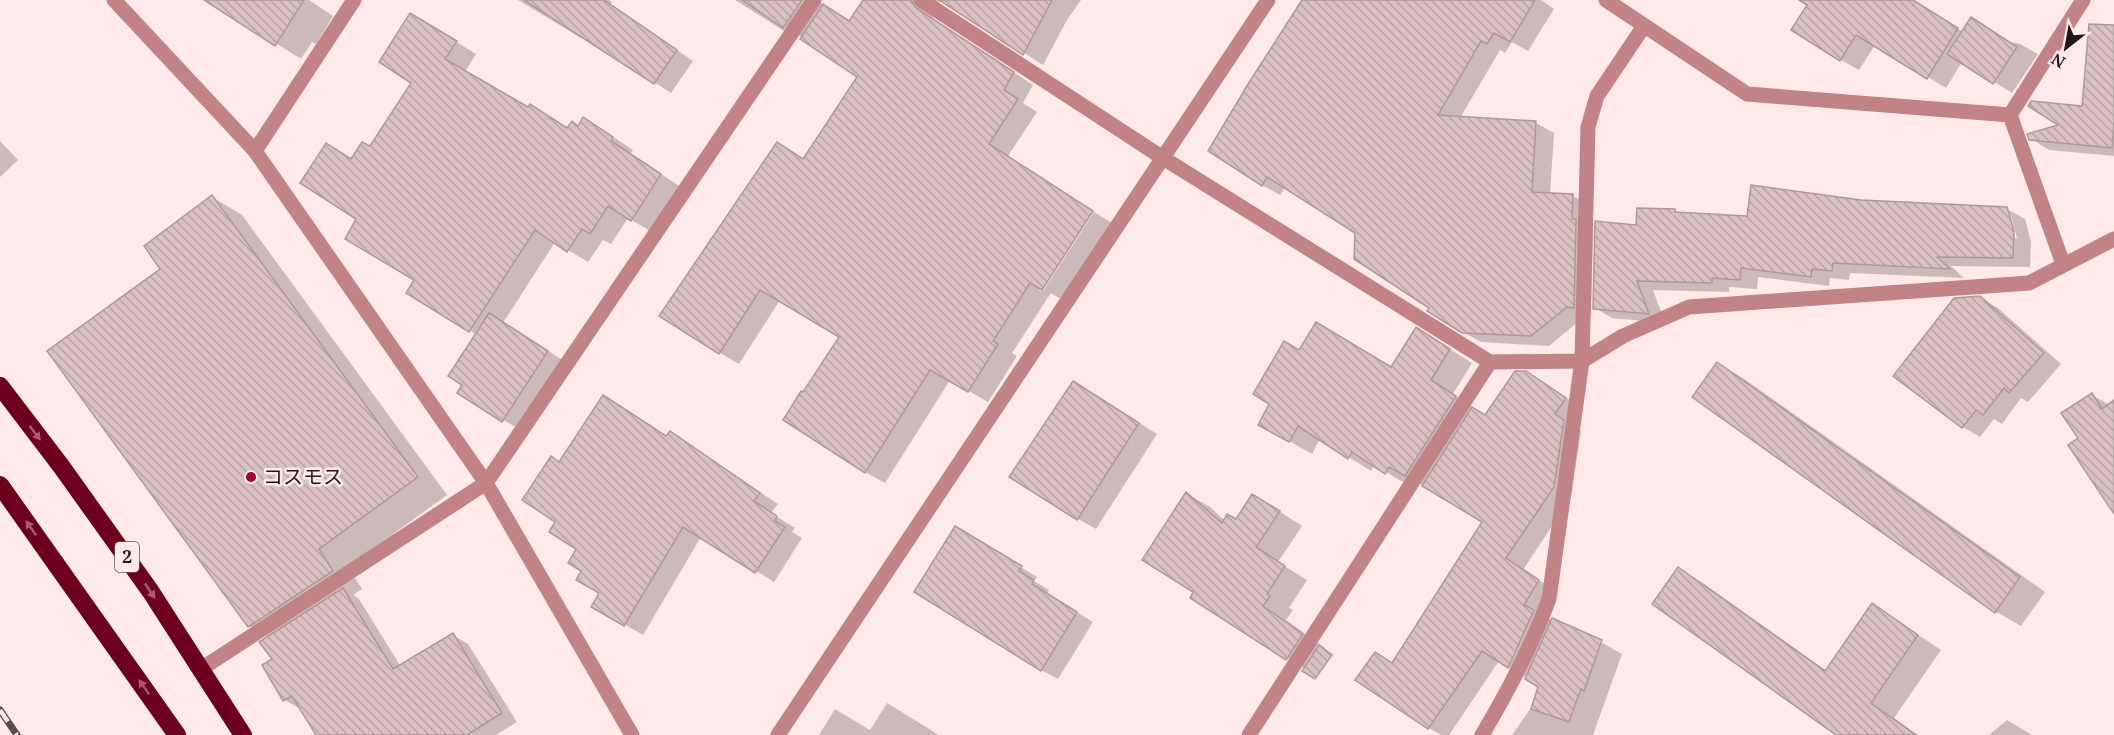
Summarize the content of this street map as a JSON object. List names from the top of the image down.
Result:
{
  "streets": {
    "highway": ["2"]
  },
  "places": ["コスモス"],
  "north": "bottom left"
}
